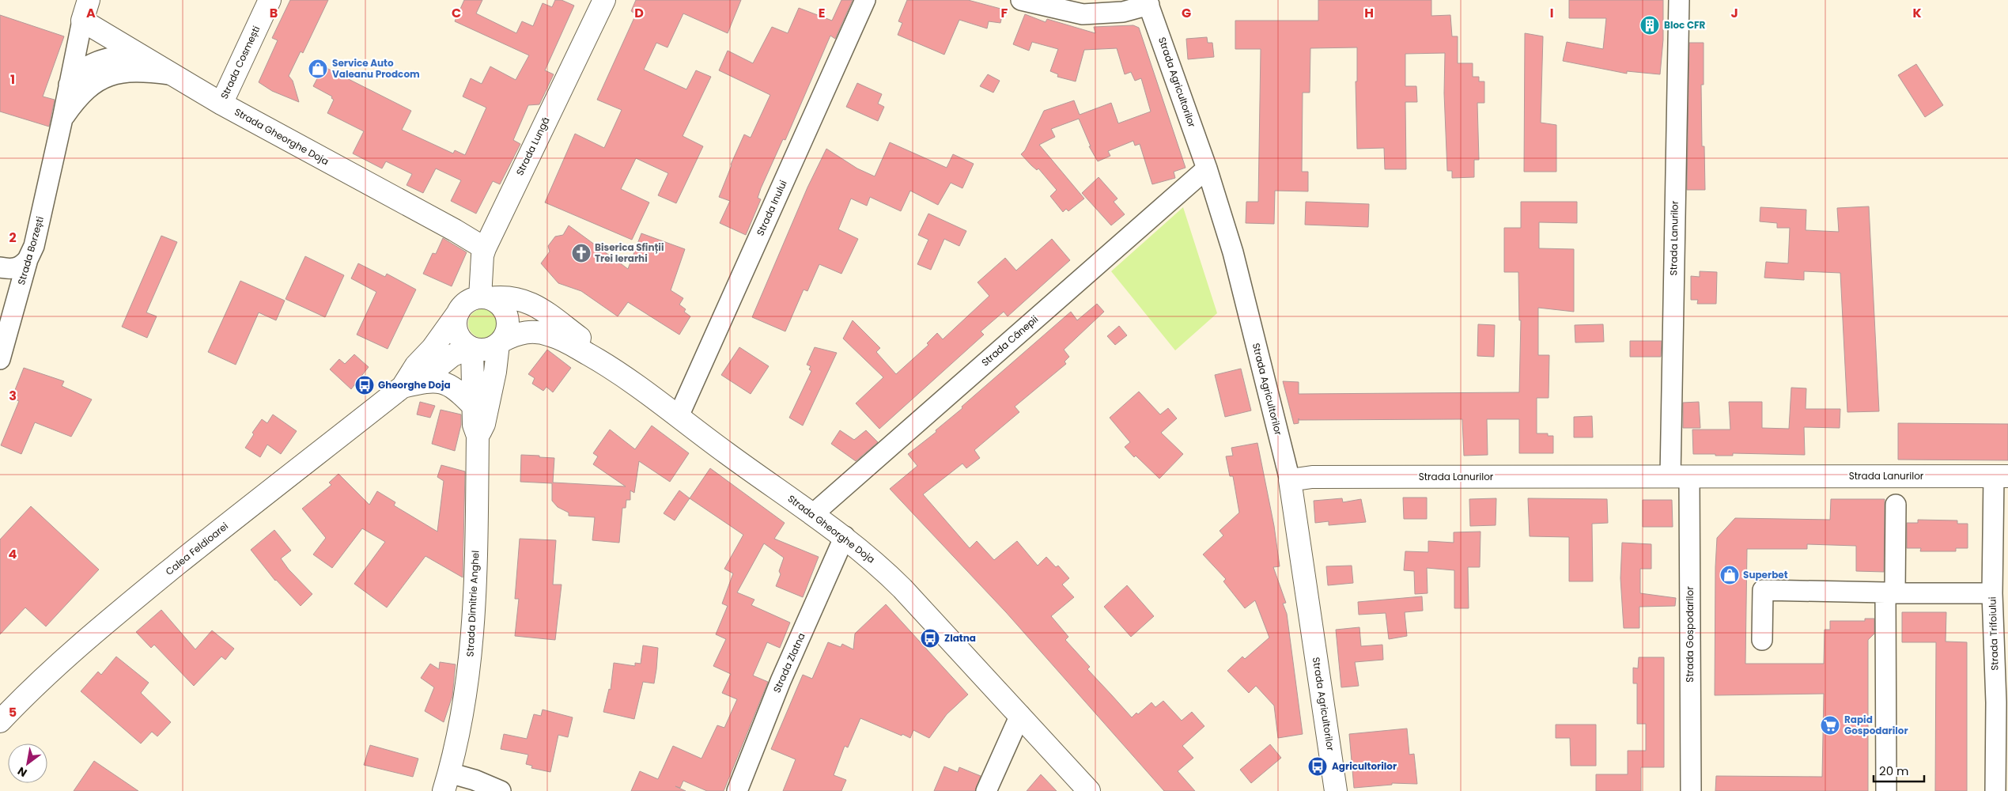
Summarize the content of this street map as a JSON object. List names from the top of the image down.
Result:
{
  "streets": {
    "main road": [
      "Strada Cosmești",
      "Strada Agricultorilor",
      "Strada Gheorghe Doja",
      "Strada Lungă",
      "Strada Lanurilor",
      "Strada Borzești",
      "Calea Feldioarei",
      "Strada Dimitrie Anghel"
    ],
    "street": [
      "Strada Inului",
      "Strada Cânepii",
      "Strada Trifoiului",
      "Strada Gospodarilor",
      "Strada Zlatna"
    ]
  },
  "crossings": [
    ["Strada Cosmești", "Strada Gheorghe Doja"],
    ["Strada Agricultorilor", "Strada Lanurilor"],
    ["Strada Agricultorilor", "Strada Cânepii"],
    ["Strada Gheorghe Doja", "Strada Lungă"],
    ["Strada Gheorghe Doja", "Strada Inului"],
    ["Strada Gheorghe Doja", "Strada Borzești"],
    ["Strada Gheorghe Doja", "Strada Cânepii"],
    ["Strada Gheorghe Doja", "Calea Feldioarei"],
    ["Strada Gheorghe Doja", "Strada Dimitrie Anghel"],
    ["Strada Gheorghe Doja", "Strada Zlatna"],
    ["Strada Lungă", "Calea Feldioarei"],
    ["Strada Lungă", "Strada Dimitrie Anghel"],
    ["Strada Lanurilor", "Strada Trifoiului"],
    ["Strada Lanurilor", "Strada Gospodarilor"],
    ["Calea Feldioarei", "Strada Dimitrie Anghel"]
  ],
  "places": {
    "building": ["Bloc CFR"],
    "shop": ["Service Auto Valeanu Prodcom", "Superbet"],
    "church": ["Biserica Sfinții Trei Ierarhi"],
    "bus stop": ["Gheorghe Doja", "Zlatna", "Agricultorilor"],
    "supermarket": ["Rapid Gospodarilor"]
  },
  "scale_bar": "20 m",
  "north": "bottom left",
  "grid": {
    "columns": [
      "A",
      "B",
      "C",
      "D",
      "E",
      "F",
      "G",
      "H",
      "I",
      "J",
      "K"
    ],
    "rows": [
      "1",
      "2",
      "3",
      "4",
      "5"
    ]
  }
}
